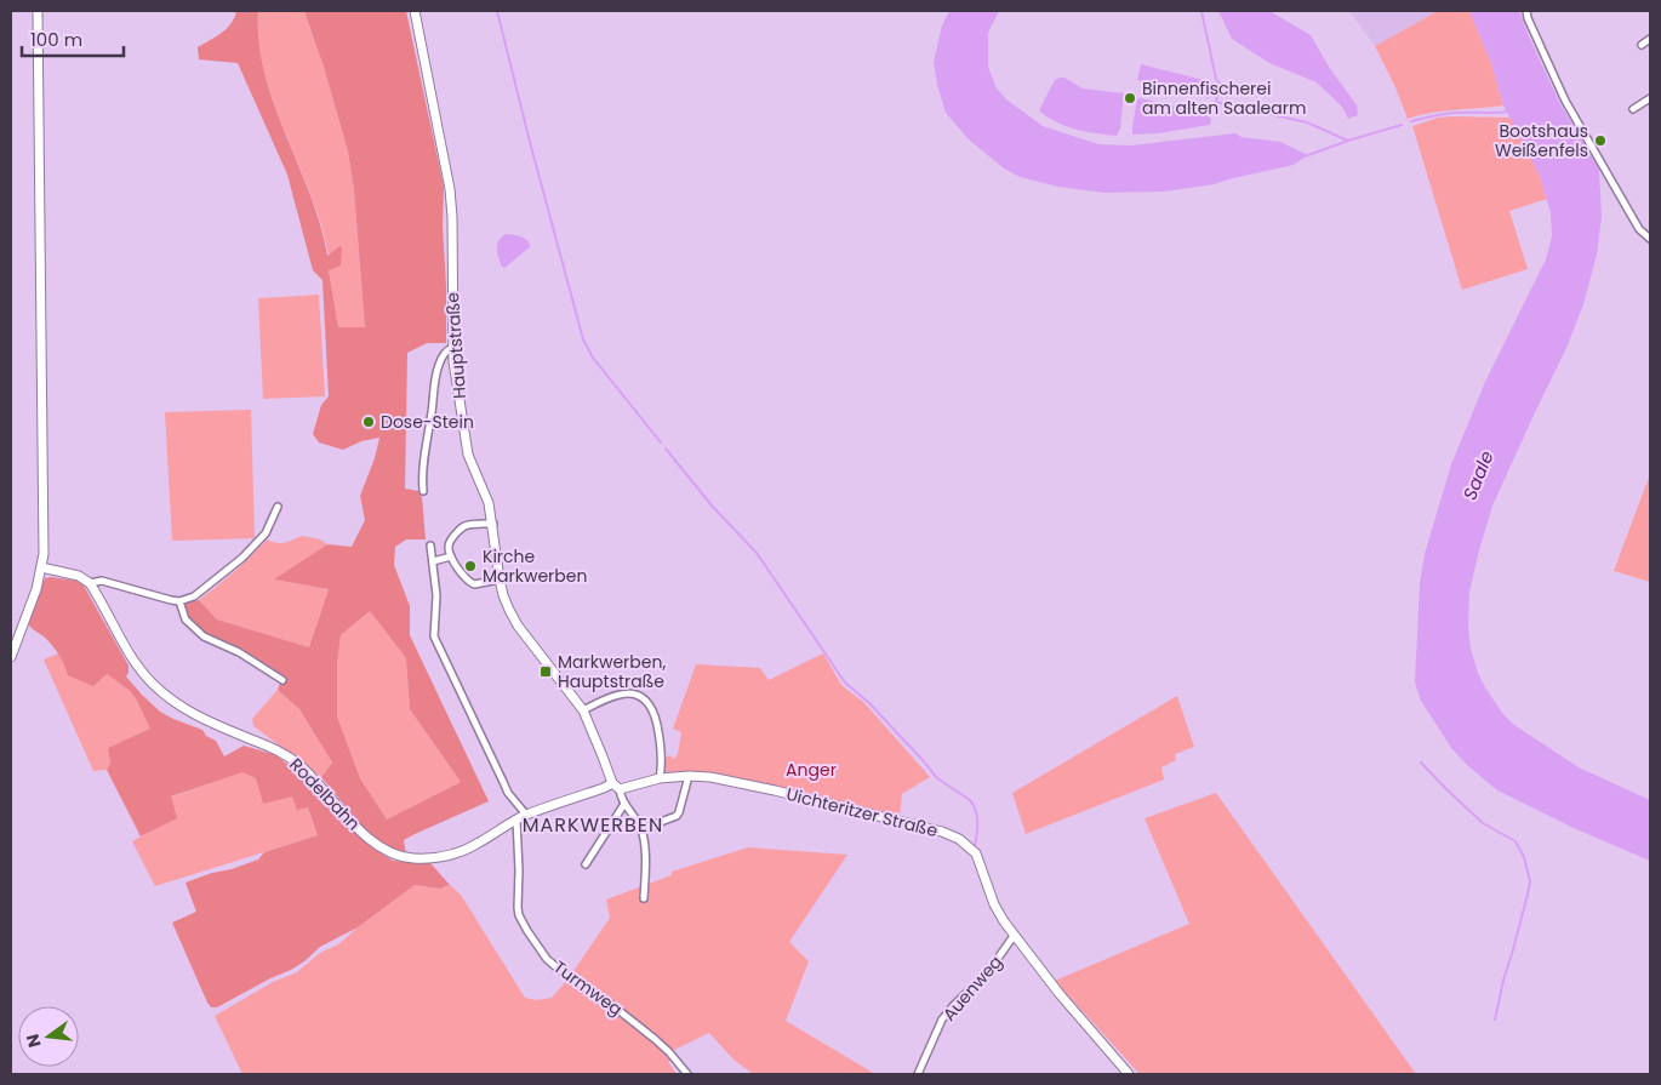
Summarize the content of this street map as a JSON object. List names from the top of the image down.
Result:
{
  "streets": {
    "main road": ["Hauptstraße", "Rodelbahn", "Uichteritzer Straße"],
    "street": ["Turmweg", "Auenweg"]
  },
  "crossings": [
    ["Hauptstraße", "Rodelbahn"],
    ["Hauptstraße", "Uichteritzer Straße"],
    ["Rodelbahn", "Uichteritzer Straße"],
    ["Rodelbahn", "Turmweg"],
    ["Uichteritzer Straße", "Auenweg"]
  ],
  "districts": ["MARKWERBEN"],
  "water": ["Saale"],
  "parks": ["Anger"],
  "places": {
    "other": [
      "Binnenfischerei am alten Saalearm",
      "Bootshaus Weißenfels",
      "Dose-Stein",
      "Kirche Markwerben"
    ],
    "transit": ["Markwerben, Hauptstraße"]
  },
  "scale_bar": "100 m",
  "north": "left"
}
